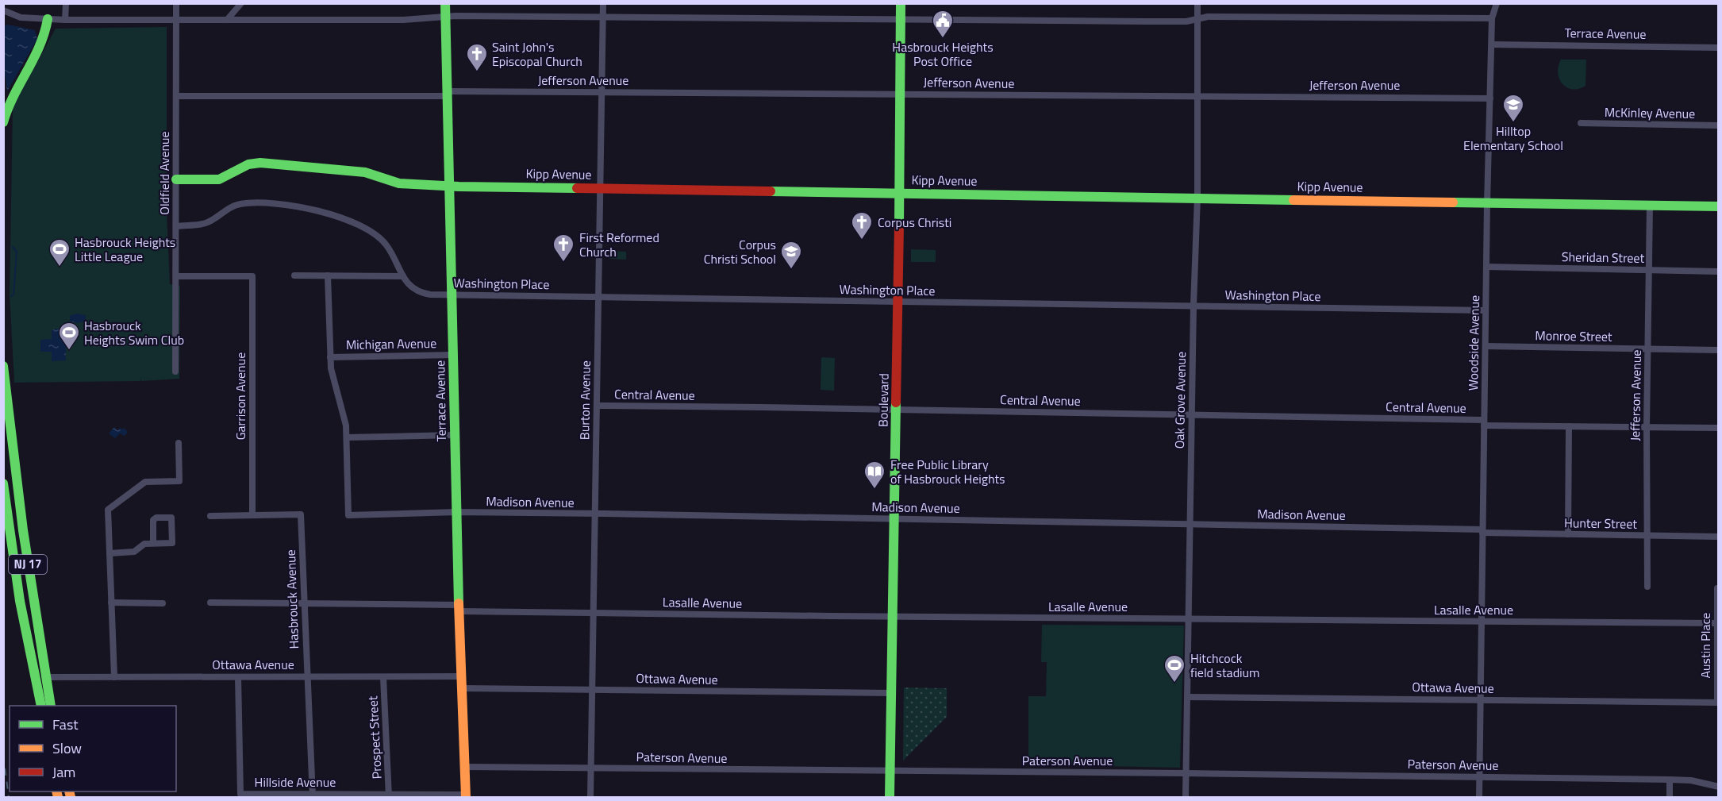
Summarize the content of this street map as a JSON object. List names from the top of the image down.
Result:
{
  "streets": {
    "main road": [
      "Terrace Avenue",
      "Kipp Avenue",
      "Boulevard",
      "NJ 17"
    ],
    "street": [
      "Jefferson Avenue",
      "McKinley Avenue",
      "Oldfield Avenue",
      "Sheridan Street",
      "Washington Place",
      "Monroe Street",
      "Woodside Avenue",
      "Michigan Avenue",
      "Central Avenue",
      "Garrison Avenue",
      "Burton Avenue",
      "Oak Grove Avenue",
      "Madison Avenue",
      "Hunter Street",
      "Hasbrouck Avenue",
      "Lasalle Avenue",
      "Austin Place",
      "Ottawa Avenue",
      "Prospect Street",
      "Paterson Avenue",
      "Hillside Avenue"
    ]
  },
  "crossings": [
    ["Terrace Avenue", "Jefferson Avenue"],
    ["Terrace Avenue", "Kipp Avenue"],
    ["Terrace Avenue", "Washington Place"],
    ["Terrace Avenue", "Woodside Avenue"],
    ["Terrace Avenue", "Michigan Avenue"],
    ["Terrace Avenue", "Madison Avenue"],
    ["Terrace Avenue", "Lasalle Avenue"],
    ["Terrace Avenue", "Ottawa Avenue"],
    ["Terrace Avenue", "Paterson Avenue"],
    ["Terrace Avenue", "Hillside Avenue"],
    ["Jefferson Avenue", "Oldfield Avenue"],
    ["Jefferson Avenue", "Kipp Avenue"],
    ["Jefferson Avenue", "Sheridan Street"],
    ["Jefferson Avenue", "Monroe Street"],
    ["Jefferson Avenue", "Woodside Avenue"],
    ["Jefferson Avenue", "Central Avenue"],
    ["Jefferson Avenue", "Burton Avenue"],
    ["Jefferson Avenue", "Boulevard"],
    ["Jefferson Avenue", "Oak Grove Avenue"],
    ["Jefferson Avenue", "Hunter Street"],
    ["Oldfield Avenue", "Kipp Avenue"],
    ["Oldfield Avenue", "Garrison Avenue"],
    ["Kipp Avenue", "Woodside Avenue"],
    ["Kipp Avenue", "Burton Avenue"],
    ["Kipp Avenue", "Boulevard"],
    ["Kipp Avenue", "Oak Grove Avenue"],
    ["Sheridan Street", "Woodside Avenue"],
    ["Washington Place", "Woodside Avenue"],
    ["Washington Place", "Burton Avenue"],
    ["Washington Place", "Boulevard"],
    ["Washington Place", "Oak Grove Avenue"],
    ["Monroe Street", "Woodside Avenue"],
    ["Woodside Avenue", "Central Avenue"],
    ["Woodside Avenue", "Madison Avenue"],
    ["Woodside Avenue", "Hunter Street"],
    ["Woodside Avenue", "Lasalle Avenue"],
    ["Woodside Avenue", "Ottawa Avenue"],
    ["Woodside Avenue", "Paterson Avenue"],
    ["Central Avenue", "Burton Avenue"],
    ["Central Avenue", "Boulevard"],
    ["Central Avenue", "Oak Grove Avenue"],
    ["Garrison Avenue", "Hasbrouck Avenue"],
    ["Burton Avenue", "Madison Avenue"],
    ["Burton Avenue", "Lasalle Avenue"],
    ["Burton Avenue", "Ottawa Avenue"],
    ["Burton Avenue", "Paterson Avenue"],
    ["Boulevard", "Madison Avenue"],
    ["Boulevard", "Lasalle Avenue"],
    ["Boulevard", "Ottawa Avenue"],
    ["Boulevard", "Paterson Avenue"],
    ["Oak Grove Avenue", "Madison Avenue"],
    ["Oak Grove Avenue", "Lasalle Avenue"],
    ["Oak Grove Avenue", "Ottawa Avenue"],
    ["Oak Grove Avenue", "Paterson Avenue"],
    ["Madison Avenue", "Hunter Street"],
    ["NJ 17", "Ottawa Avenue"],
    ["Hasbrouck Avenue", "Lasalle Avenue"],
    ["Hasbrouck Avenue", "Ottawa Avenue"],
    ["Hasbrouck Avenue", "Hillside Avenue"],
    ["Lasalle Avenue", "Austin Place"],
    ["Austin Place", "Ottawa Avenue"],
    ["Ottawa Avenue", "Prospect Street"],
    ["Ottawa Avenue", "Hillside Avenue"],
    ["Prospect Street", "Hillside Avenue"]
  ],
  "places": {
    "public building": ["Hasbrouck Heights Post Office"],
    "church": ["Saint John's Episcopal Church", "Corpus Christi", "First Reformed Church"],
    "school or university": ["Hilltop Elementary School", "Corpus Christi School"],
    "sports": ["Hasbrouck Heights Little League", "Hasbrouck Heights Swim Club", "Hitchcock field stadium"],
    "library": ["Free Public Library of Hasbrouck Heights"]
  },
  "legend": ["Fast", "Slow", "Jam"]
}
